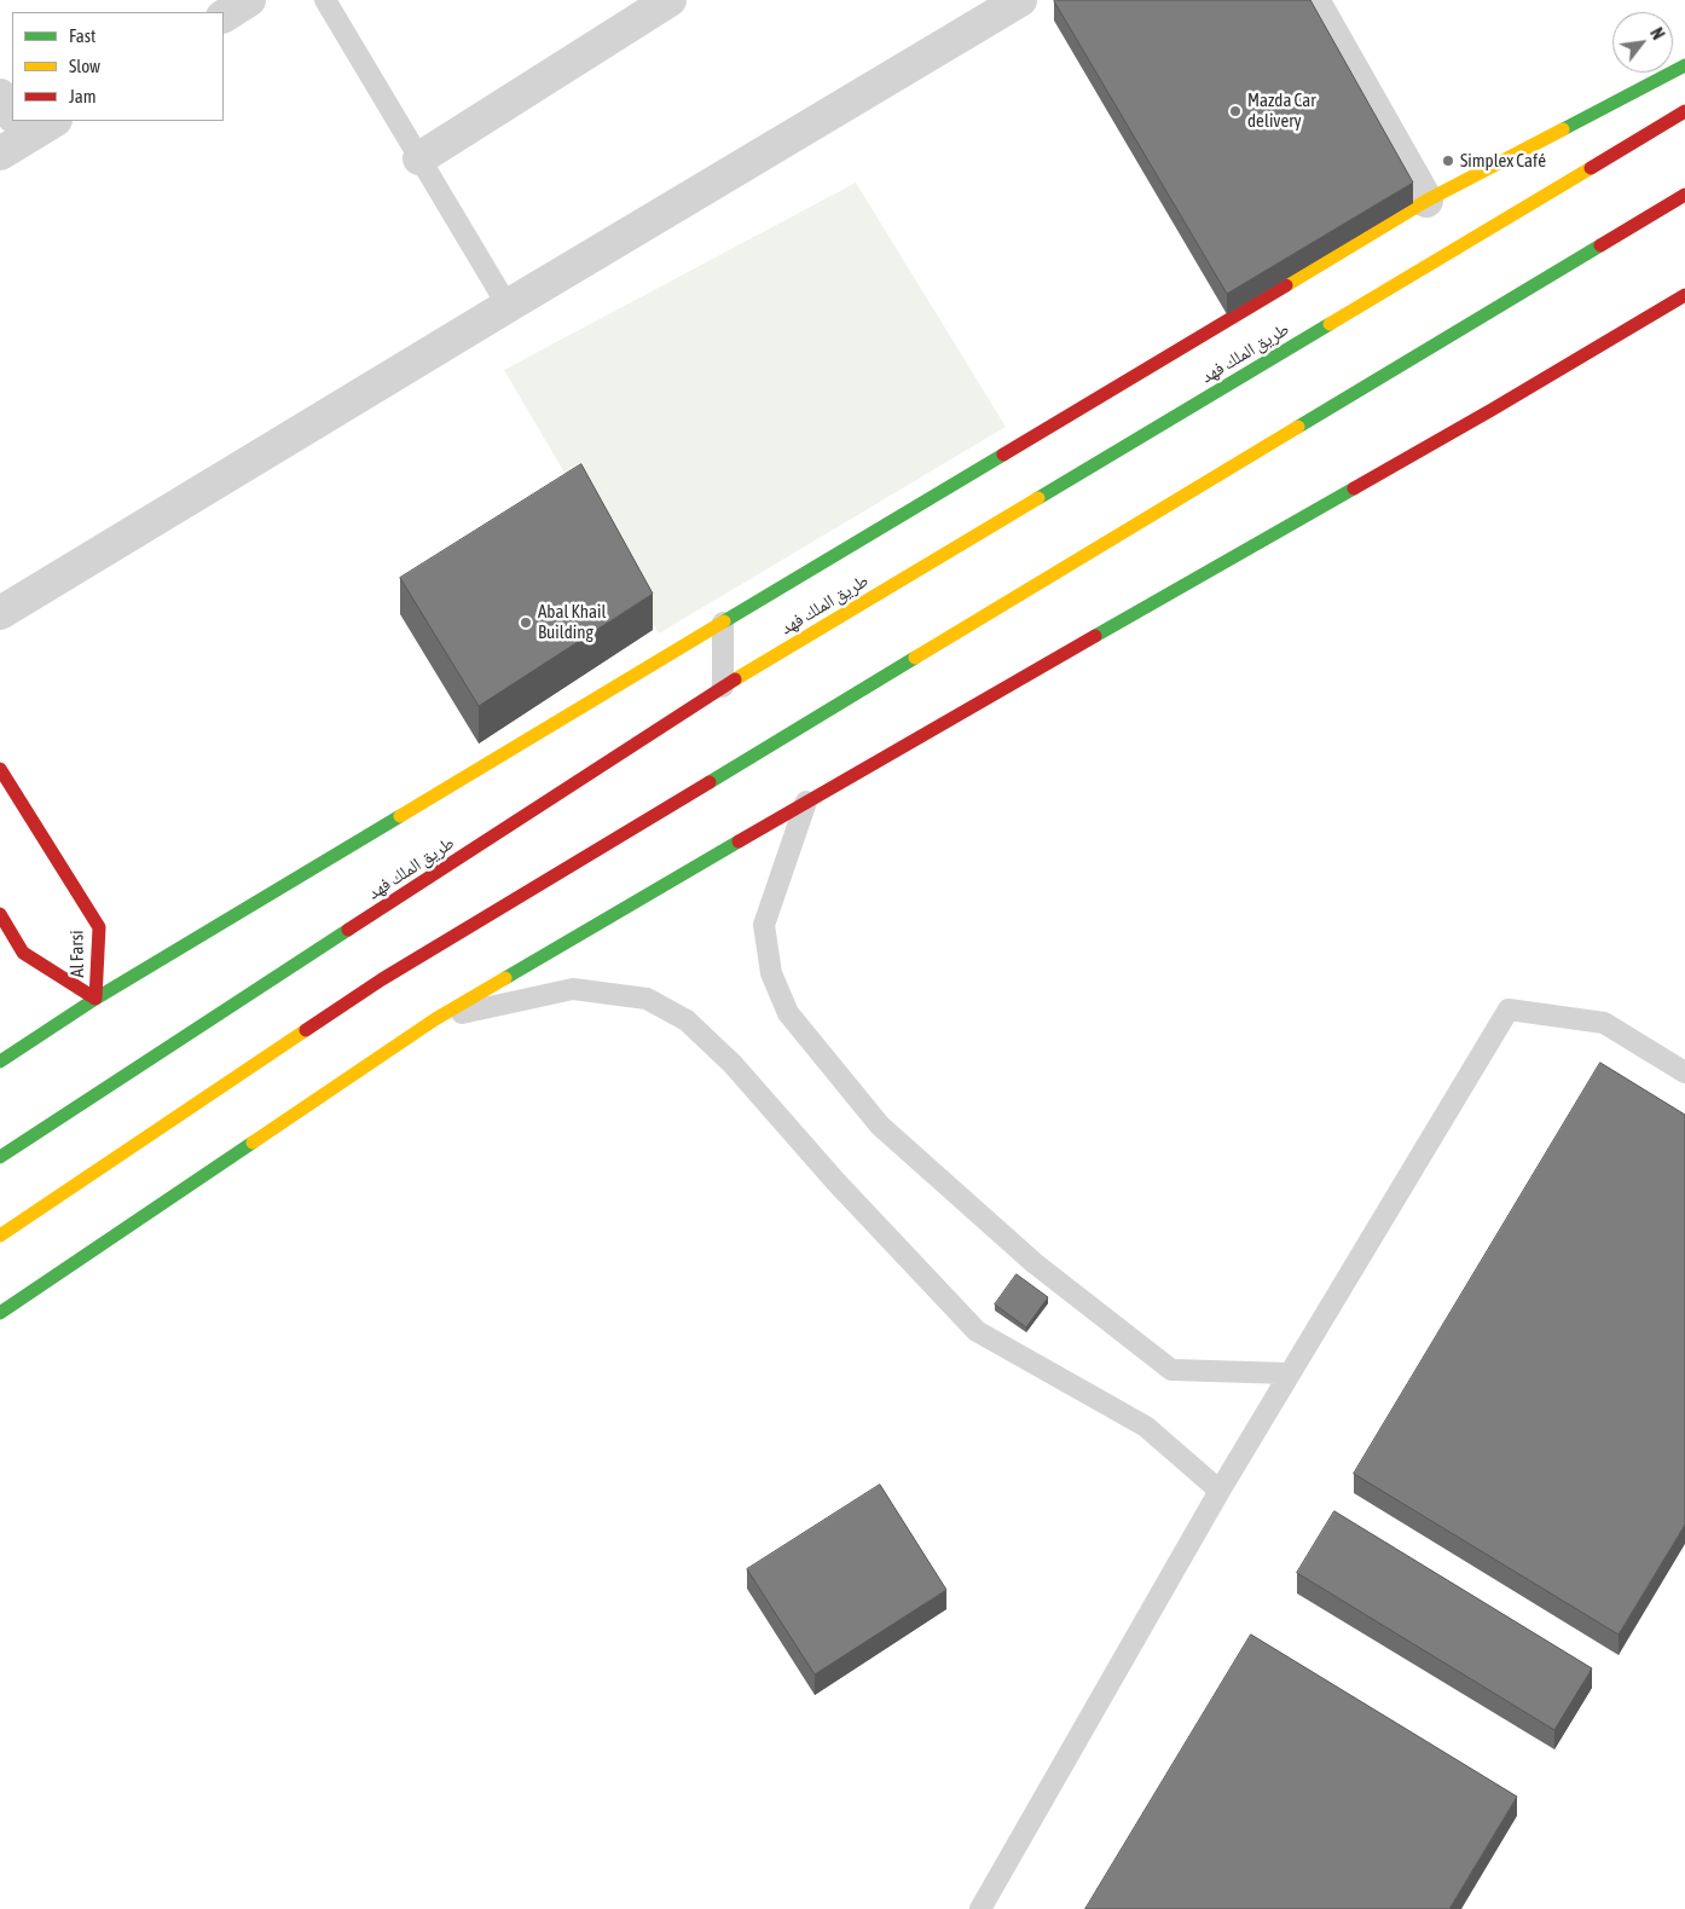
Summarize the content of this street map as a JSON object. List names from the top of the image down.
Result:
{
  "streets": {
    "main road": ["طريق الملك فهد", "Al Farsi"]
  },
  "places": ["Mazda Car delivery", "Simplex Café", "Abal Khail Building"],
  "legend": ["Fast", "Slow", "Jam"],
  "north": "top right"
}
